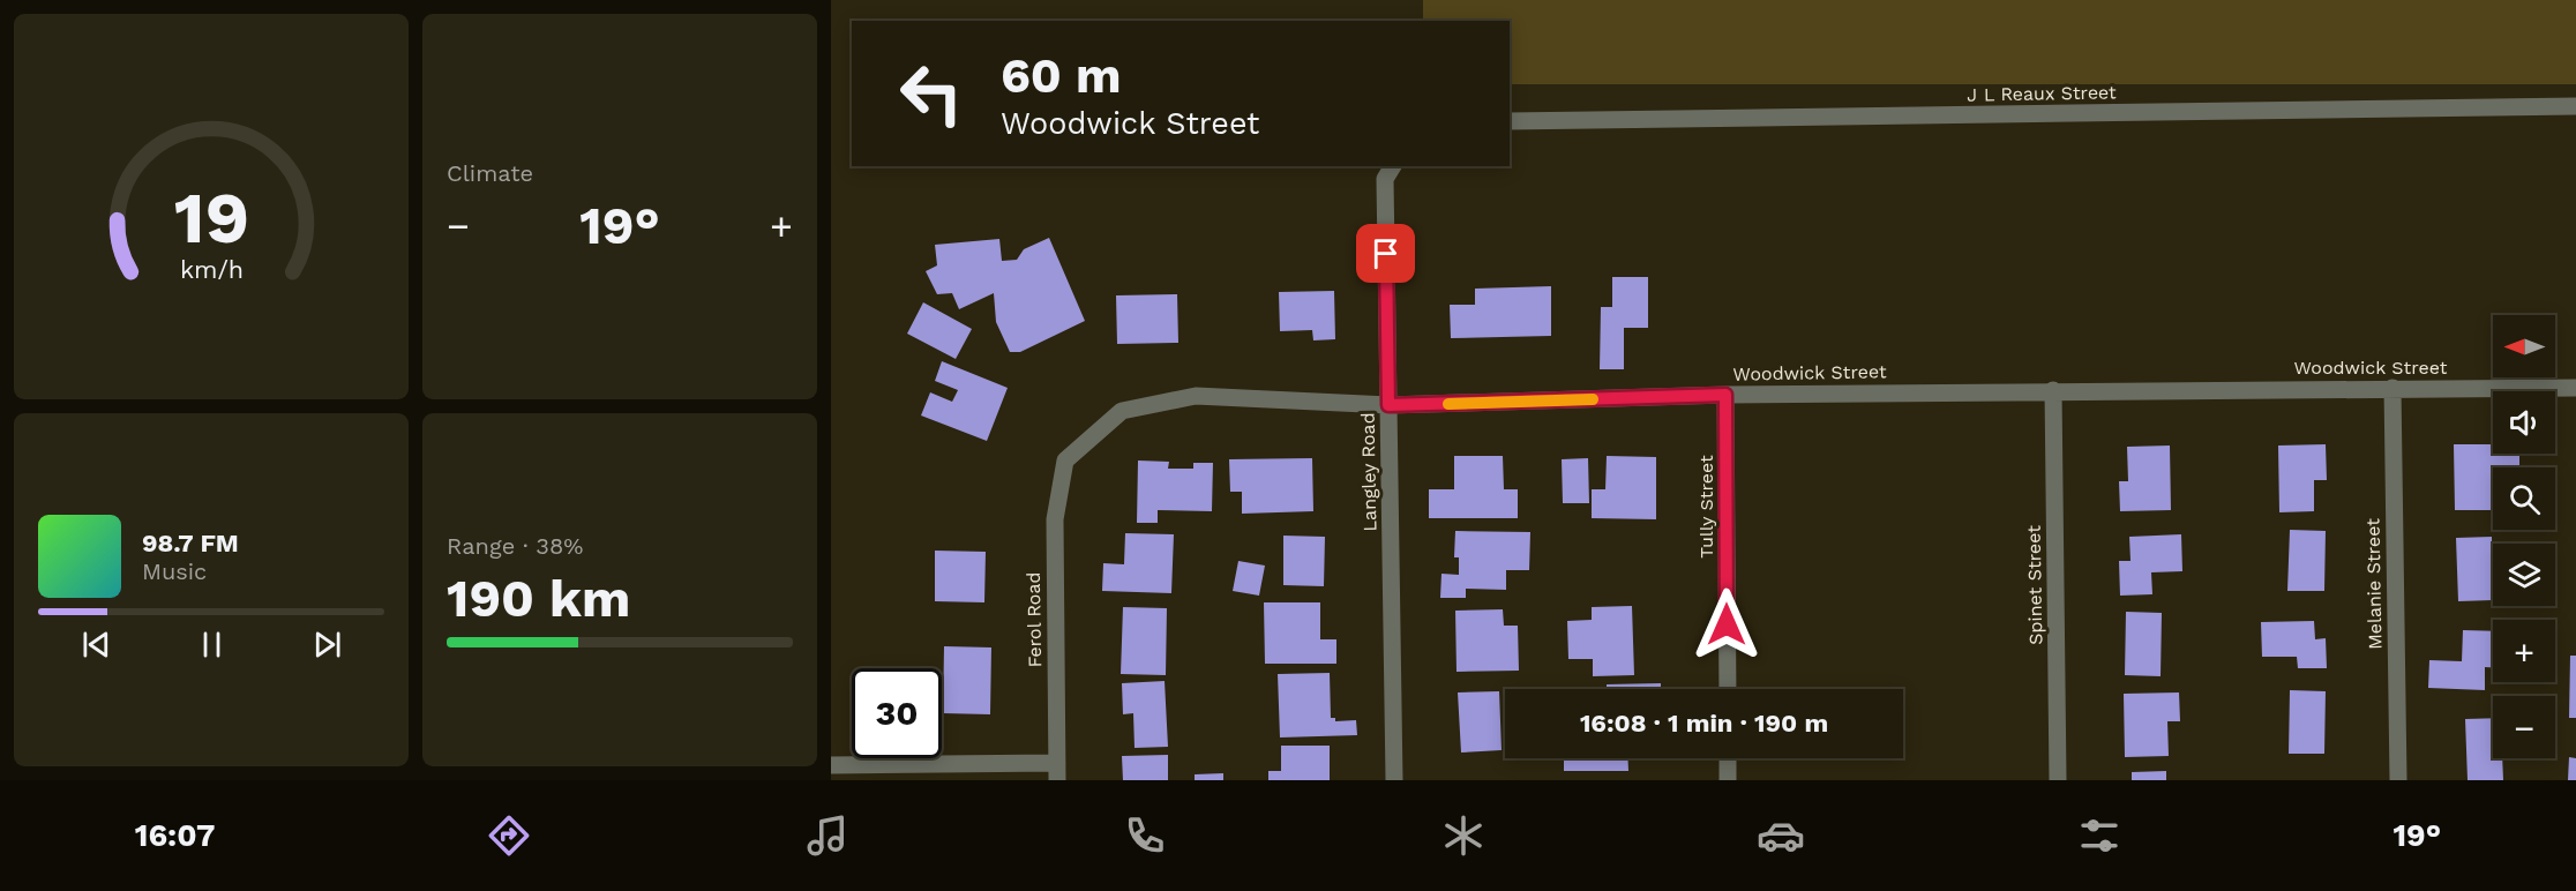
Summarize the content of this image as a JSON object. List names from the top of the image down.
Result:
{
  "streets": {
    "street": [
      "J L Reaux Street",
      "Woodwick Street",
      "Langley Road",
      "Tully Street",
      "Melanie Street",
      "Spinet Street",
      "Ferol Road"
    ]
  },
  "crossings": [
    ["Woodwick Street", "Langley Road"],
    ["Woodwick Street", "Tully Street"],
    ["Woodwick Street", "Melanie Street"],
    ["Woodwick Street", "Spinet Street"],
    ["Woodwick Street", "Ferol Road"]
  ],
  "north": "left",
  "page": {
    "tile": [
      "Climate",
      ["Range · 38%", "190 km"]
    ],
    "turn": ["60 m", "Woodwick Street"],
    "heat": ["−", "19°", "+"],
    "map_buttons": ["+", "−"],
    "song": ["98.7 FM", "Music"],
    "limit": "30",
    "trip": "16:08 · 1 min · 190 m",
    "tabs": ["16:07", "19°"],
    "gauge": ["19", "km/h"]
  }
}
